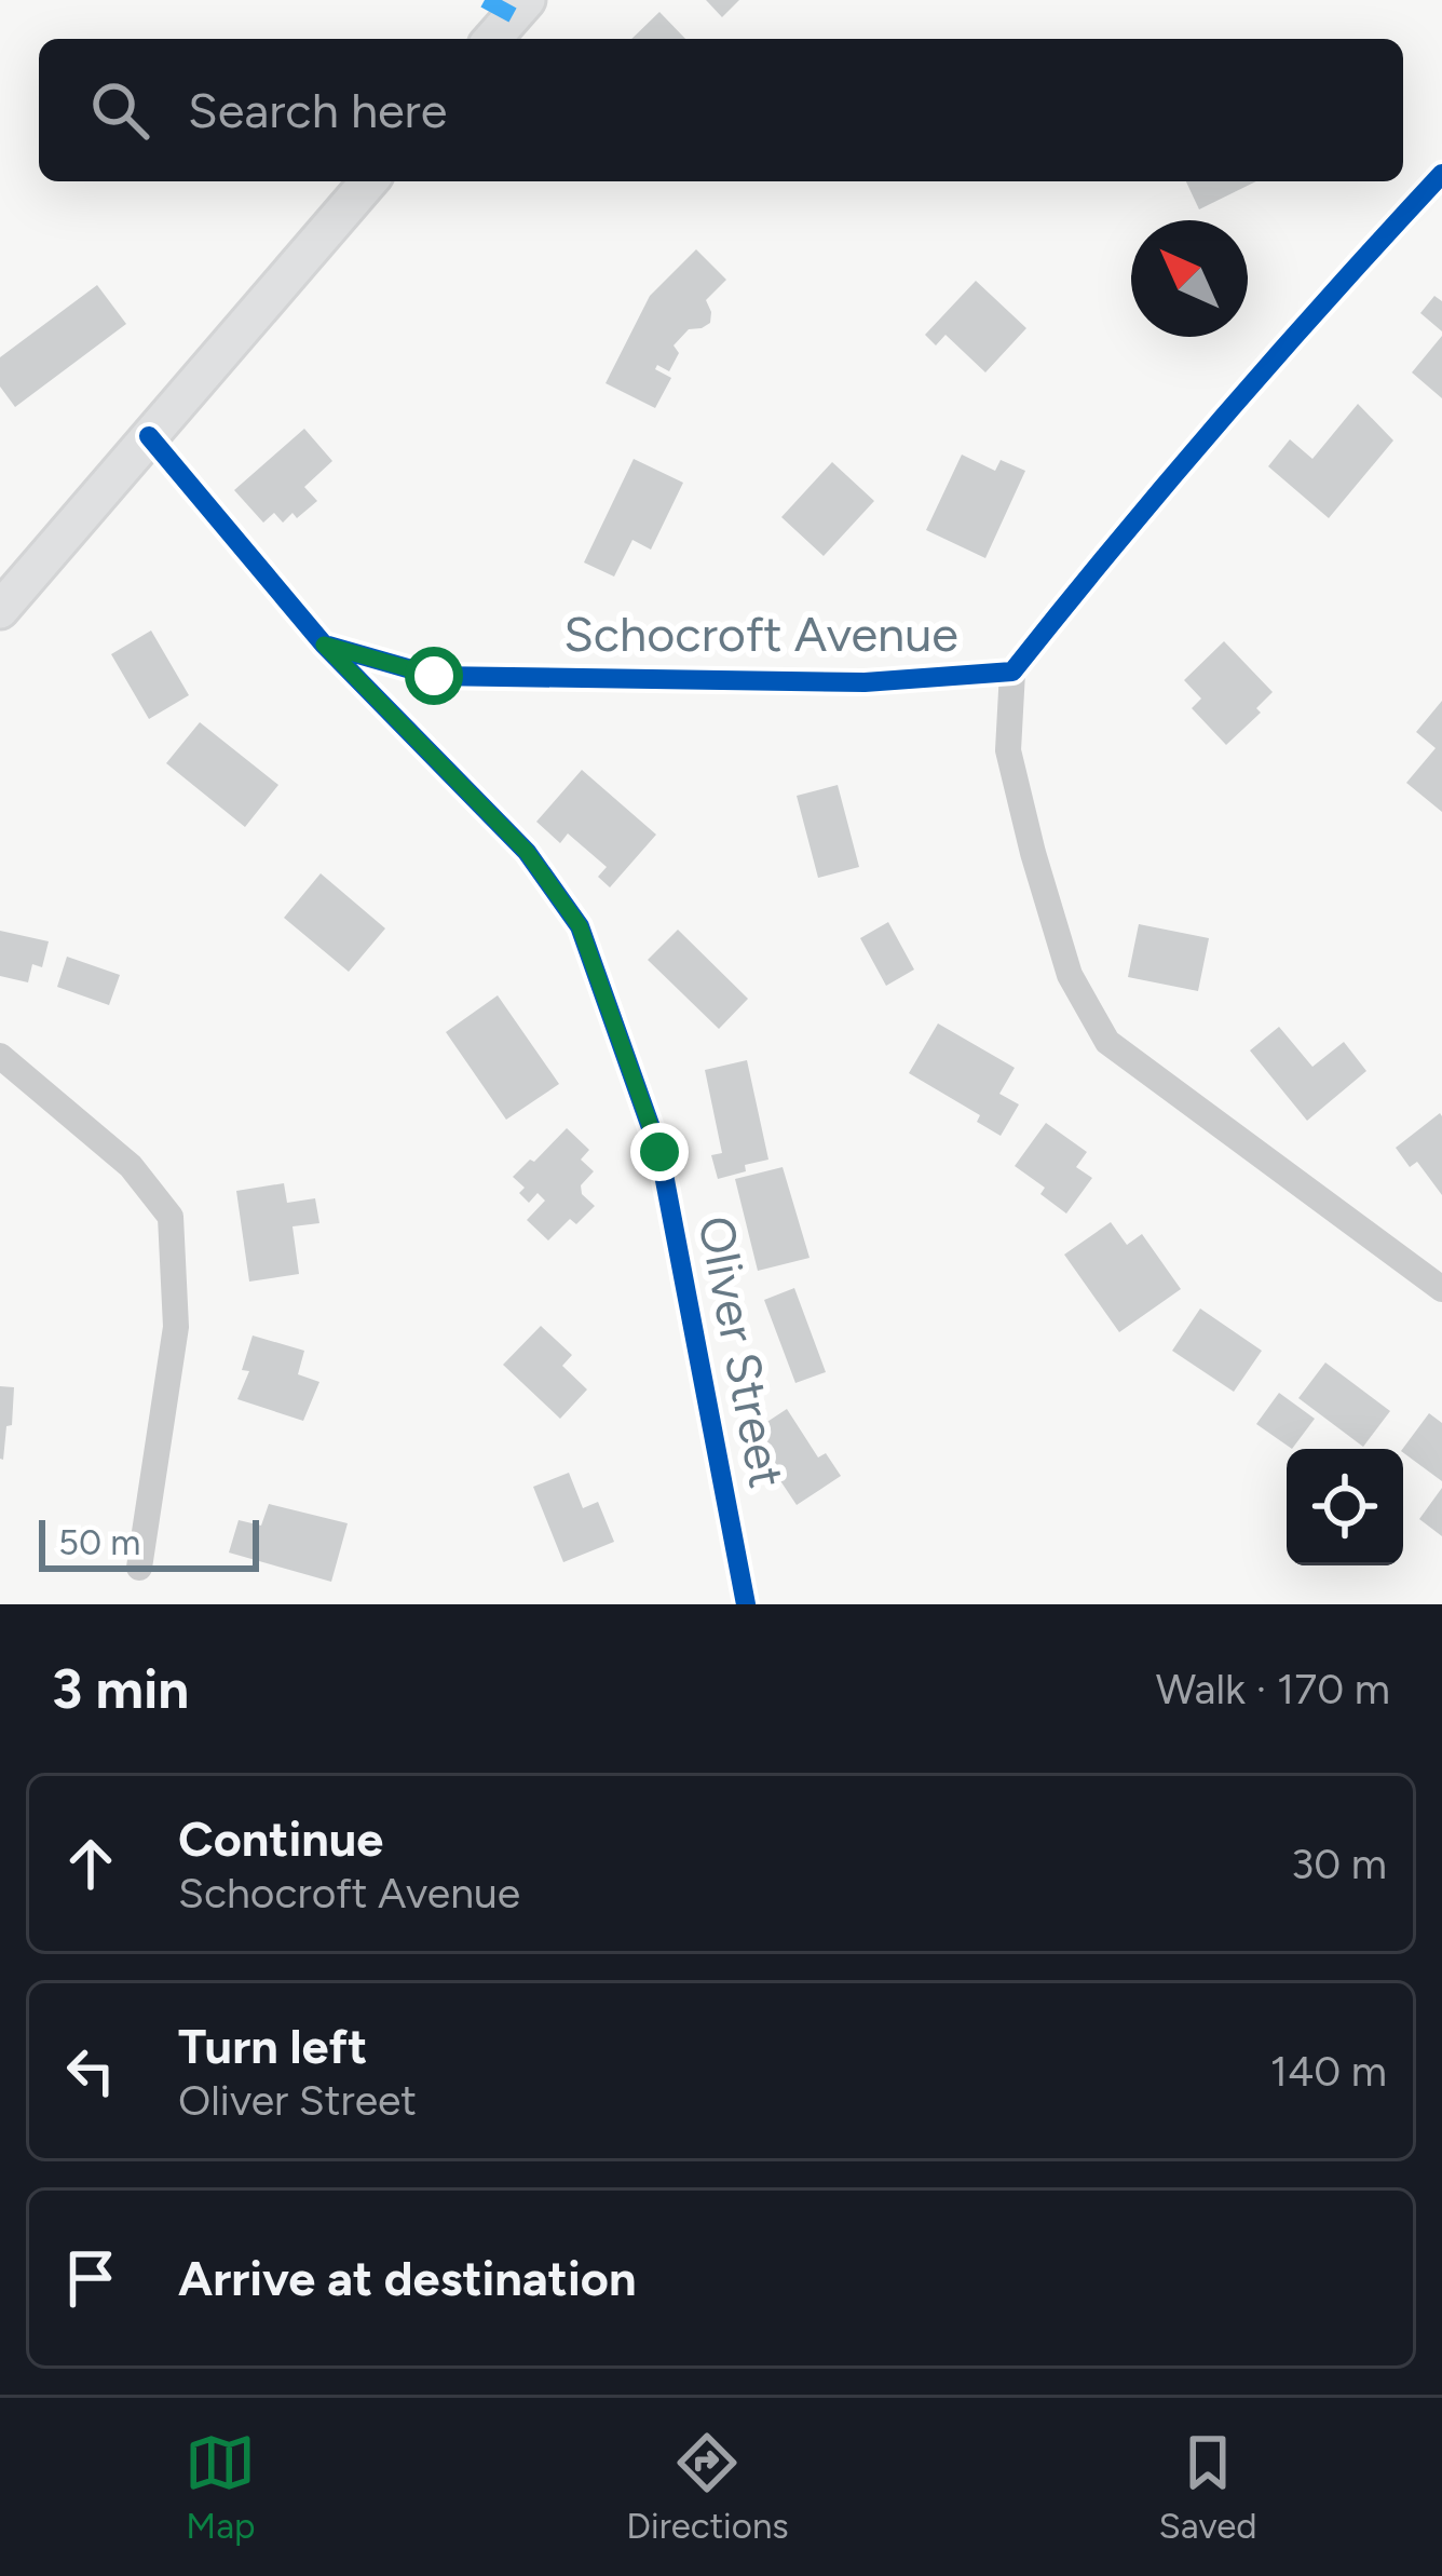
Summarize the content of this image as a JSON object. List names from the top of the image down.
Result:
{
  "streets": {
    "street": ["Schocroft Avenue", "Oliver Street"]
  },
  "crossings": [
    ["Schocroft Avenue", "Oliver Street"]
  ],
  "scale_bar": "50 m",
  "north": "top left",
  "page": {
    "search": "Search here",
    "scale": "50 m",
    "heading": ["3 min", "Walk · 170 m"],
    "list": [
      ["Continue", "Schocroft Avenue", "30 m"],
      ["Turn left", "Oliver Street", "140 m"],
      "Arrive at destination"
    ],
    "nav": ["Map", "Directions", "Saved"]
  }
}
